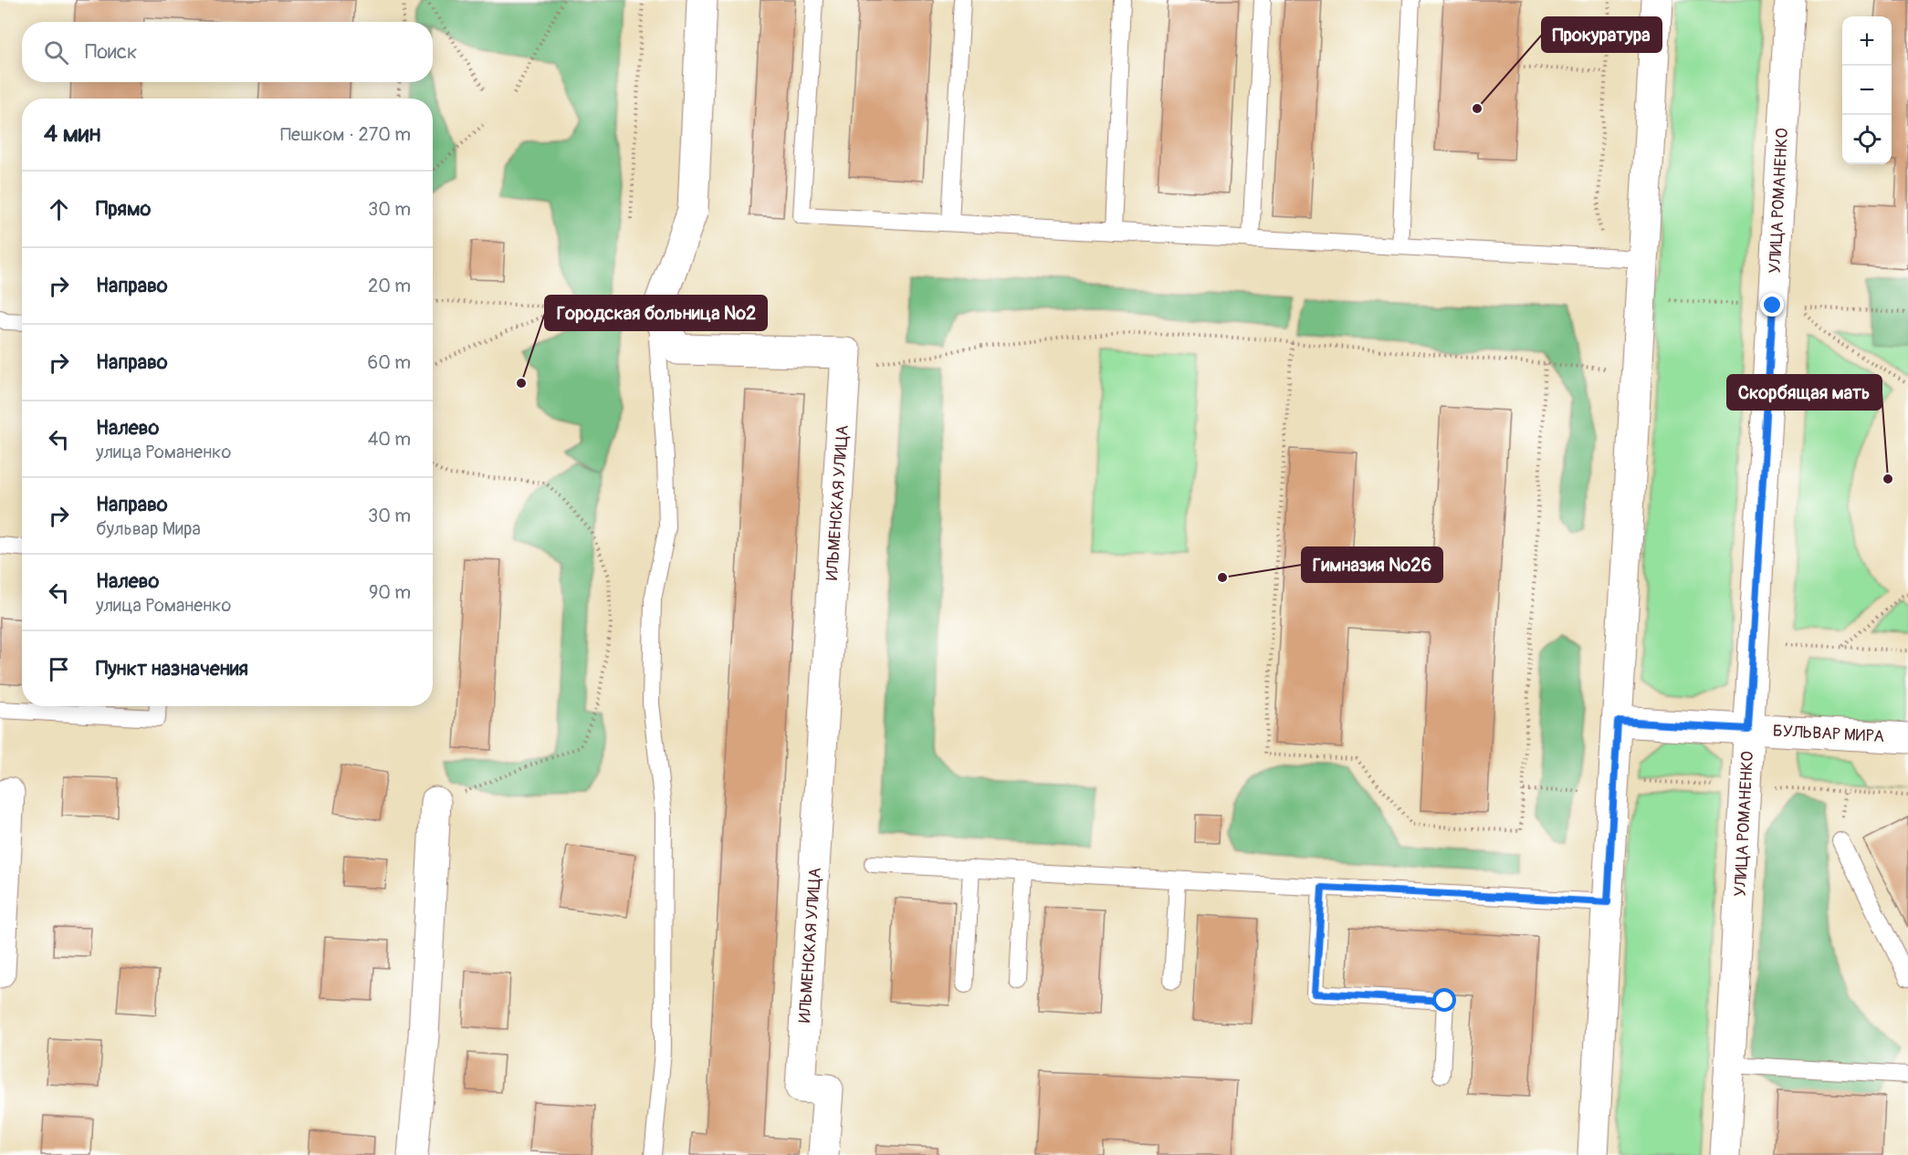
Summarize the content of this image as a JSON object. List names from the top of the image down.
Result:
{
  "streets": {
    "main road": ["УЛИЦА РОМАНЕНКО", "ИЛЬМЕНСКАЯ УЛИЦА", "БУЛЬВАР МИРА"]
  },
  "crossings": [
    ["УЛИЦА РОМАНЕНКО", "БУЛЬВАР МИРА"]
  ],
  "places": [
    "Прокуратура",
    "Городская больница №2",
    "Скорбящая мать",
    "Гимназия №26"
  ],
  "page": {
    "map_buttons": ["+", "−"],
    "search": "Поиск",
    "heading": ["4 мин", "Пешком · 270 m"],
    "list": [
      ["Прямо", "30 m"],
      ["Направо", "20 m"],
      ["Направо", "60 m"],
      ["Налево", "улица Романенко", "40 m"],
      ["Направо", "бульвар Мира", "30 m"],
      ["Налево", "улица Романенко", "90 m"],
      "Пункт назначения"
    ]
  }
}
